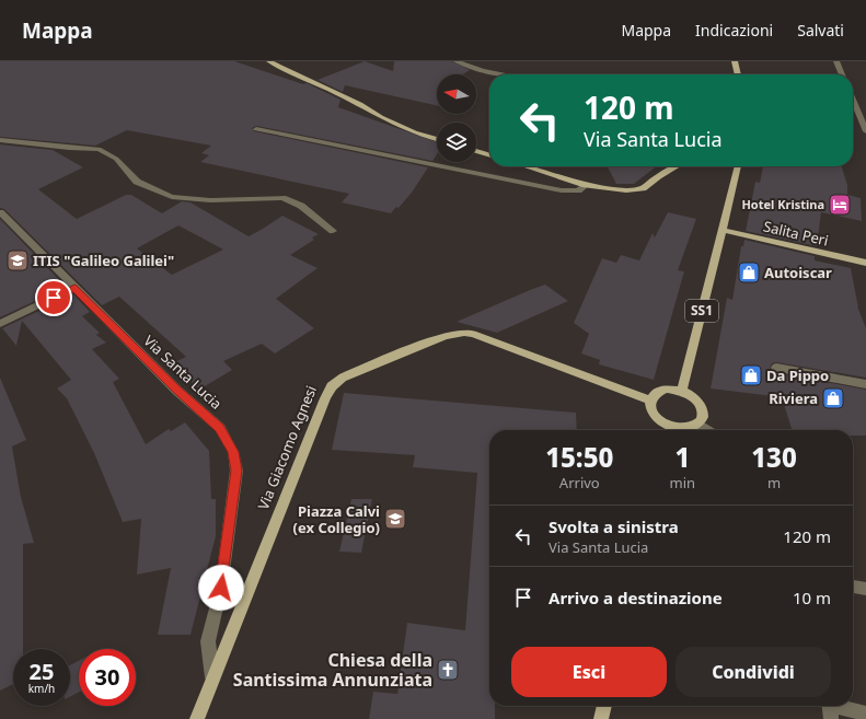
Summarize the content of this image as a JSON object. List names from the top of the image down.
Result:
{
  "streets": {
    "main road": ["Salita Peri", "SS1", "Via Giacomo Agnesi"],
    "street": ["Via Santa Lucia"]
  },
  "crossings": [
    ["Salita Peri", "SS1"],
    ["Via Santa Lucia", "Via Giacomo Agnesi"]
  ],
  "places": {
    "hotel": ["Hotel Kristina"],
    "school or university": ["ITIS \"Galileo Galilei\"", "Piazza Calvi (ex Collegio)"],
    "shop": ["Autoiscar", "Da Pippo", "Riviera"],
    "church": ["Chiesa della Santissima Annunziata"]
  },
  "north": "left",
  "page": {
    "header": "Mappa",
    "nav": ["Mappa", "Indicazioni", "Salvati"],
    "turn": ["120 m", "Via Santa Lucia"],
    "eta": [
      "15:50",
      "Arrivo",
      "1",
      "min",
      "130",
      "m"
    ],
    "list": [
      {
        "name": "Svolta a sinistra",
        "note": "Via Santa Lucia",
        "value": "120 m"
      },
      {
        "name": "Arrivo a destinazione",
        "value": "10 m"
      }
    ],
    "buttons": ["Esci", "Condividi"],
    "speed": "25 km/h",
    "limit": "30"
  }
}
